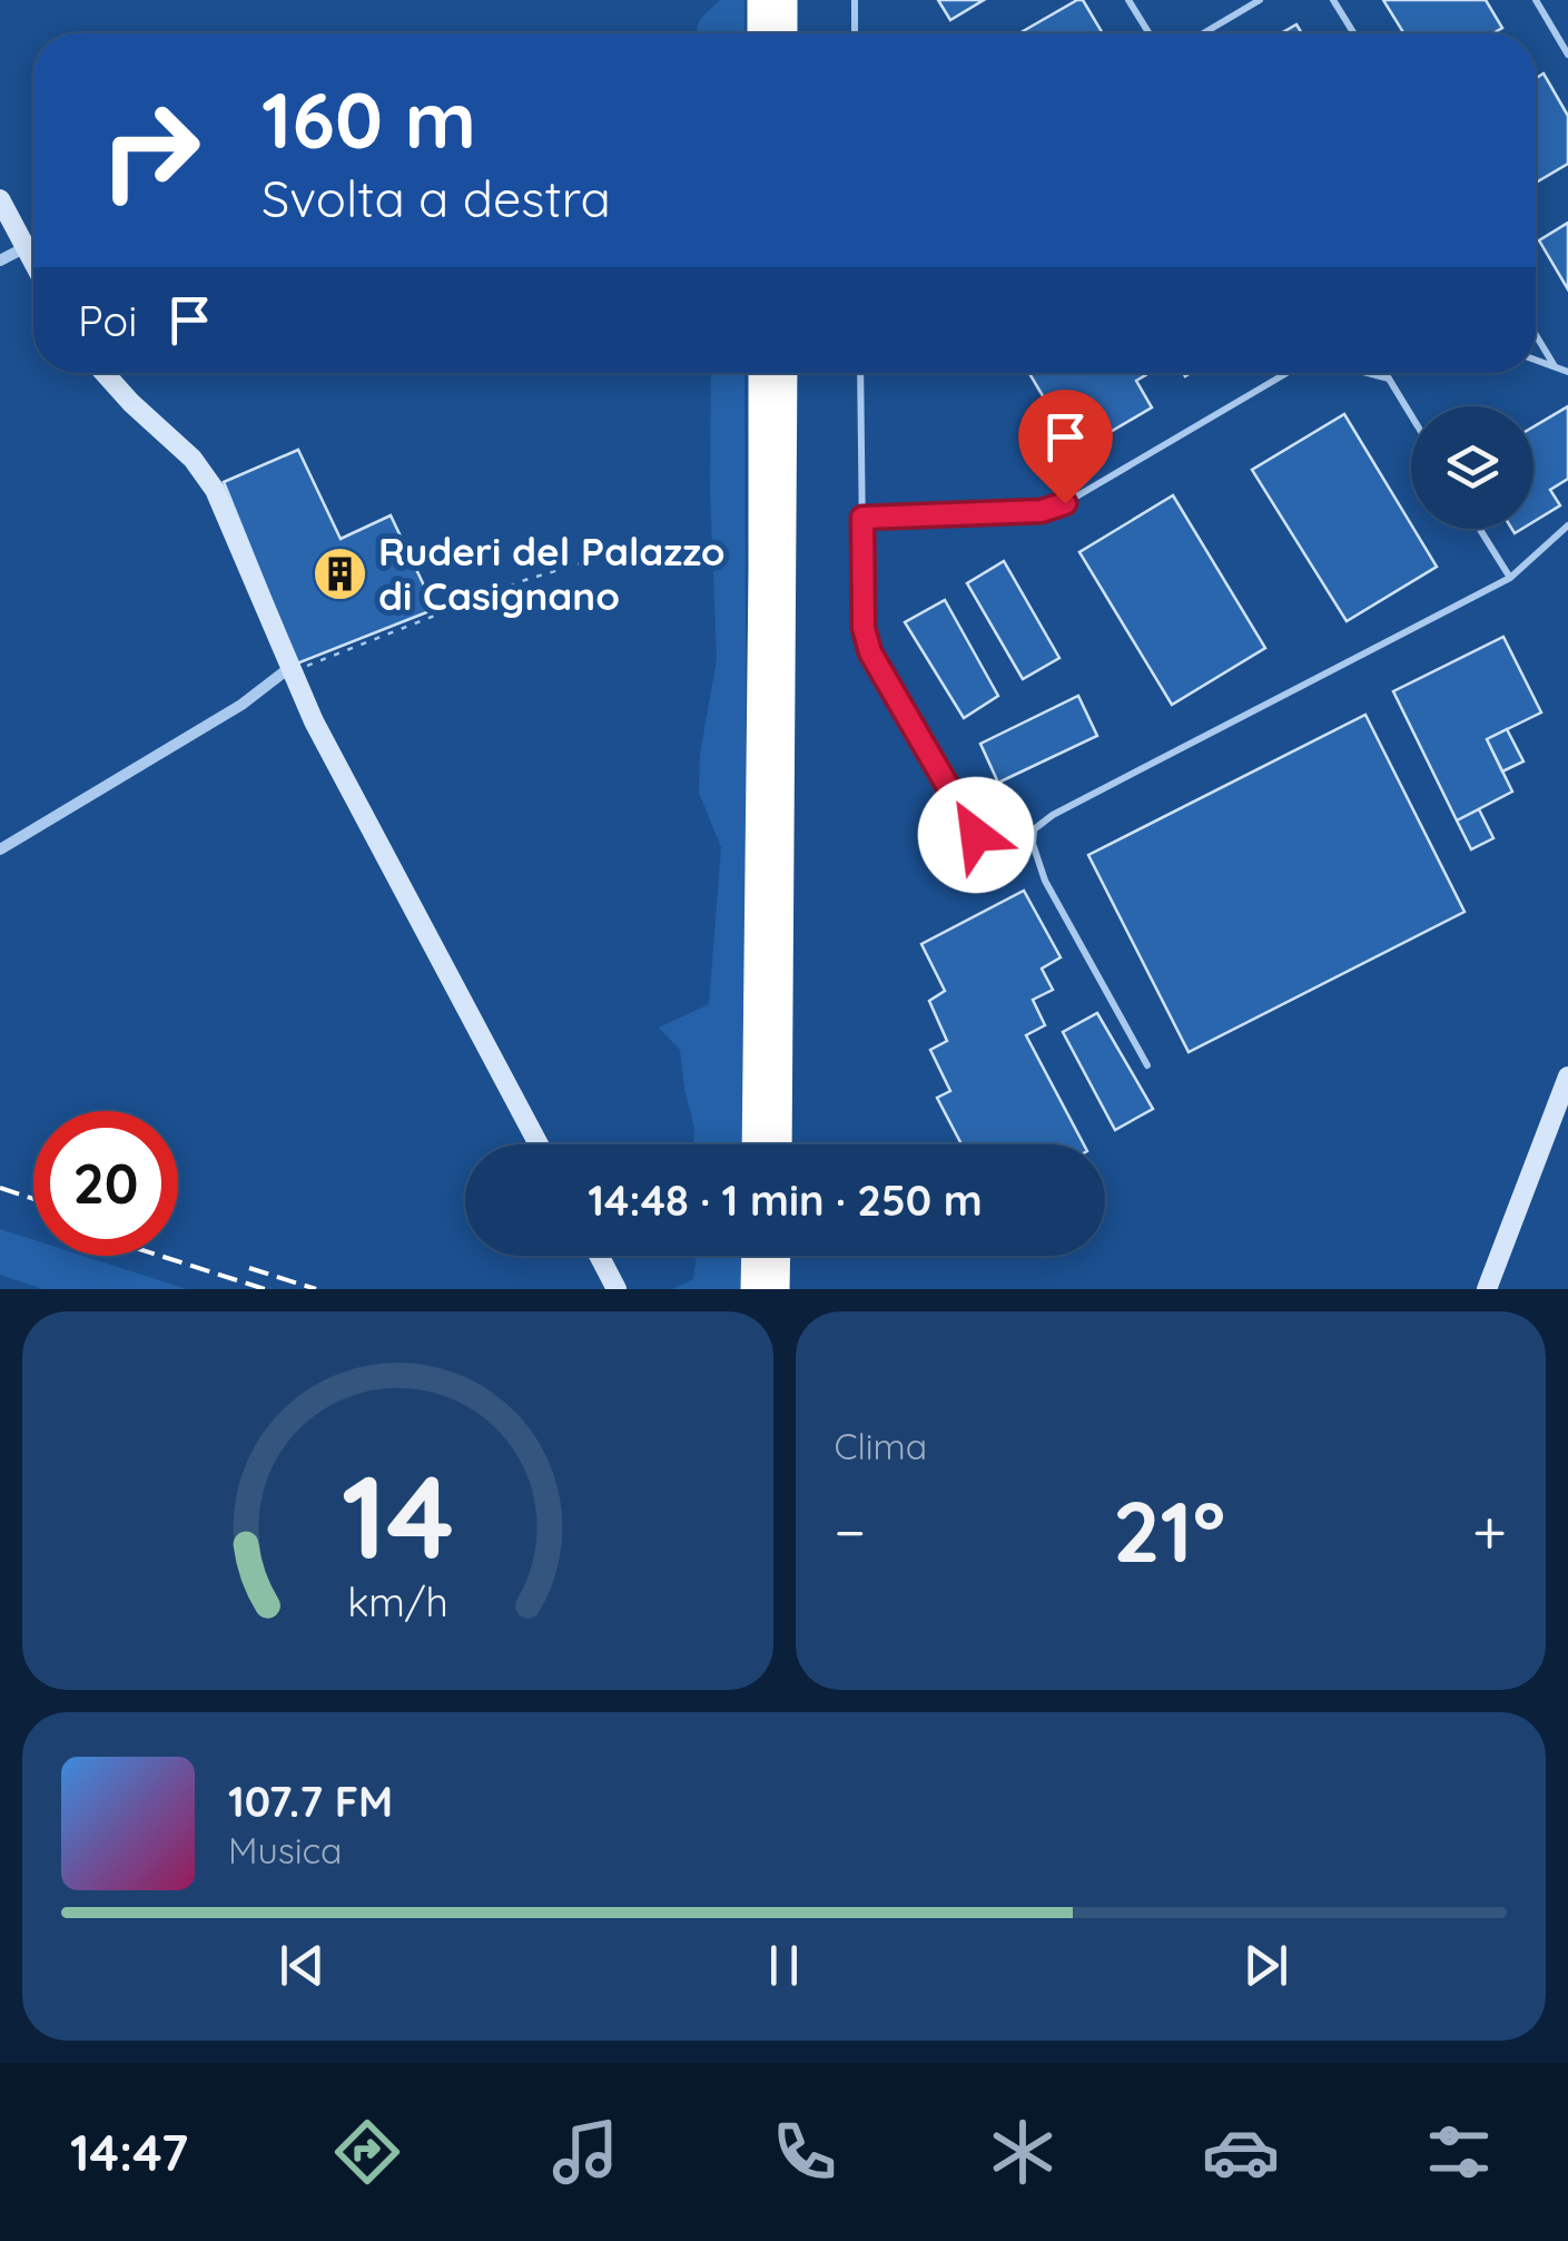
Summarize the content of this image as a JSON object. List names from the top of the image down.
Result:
{
  "places": {
    "building": ["Ruderi del Palazzo di Casignano"]
  },
  "page": {
    "turn": ["160 m", "Svolta a destra"],
    "then": "Poi",
    "limit": "20",
    "trip": "14:48 · 1 min · 250 m",
    "tile": "Clima",
    "heat": ["−", "21°", "+"],
    "song": ["107.7 FM", "Musica"],
    "tabs": "14:47",
    "gauge": ["14", "km/h"]
  }
}
